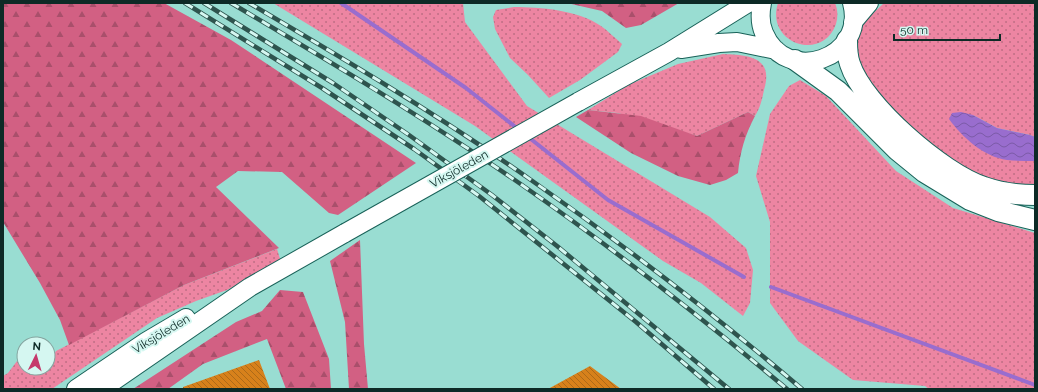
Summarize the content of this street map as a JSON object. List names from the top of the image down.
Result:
{
  "streets": {
    "main road": ["Viksjöleden"]
  },
  "scale_bar": "50 m",
  "north": "top"
}
